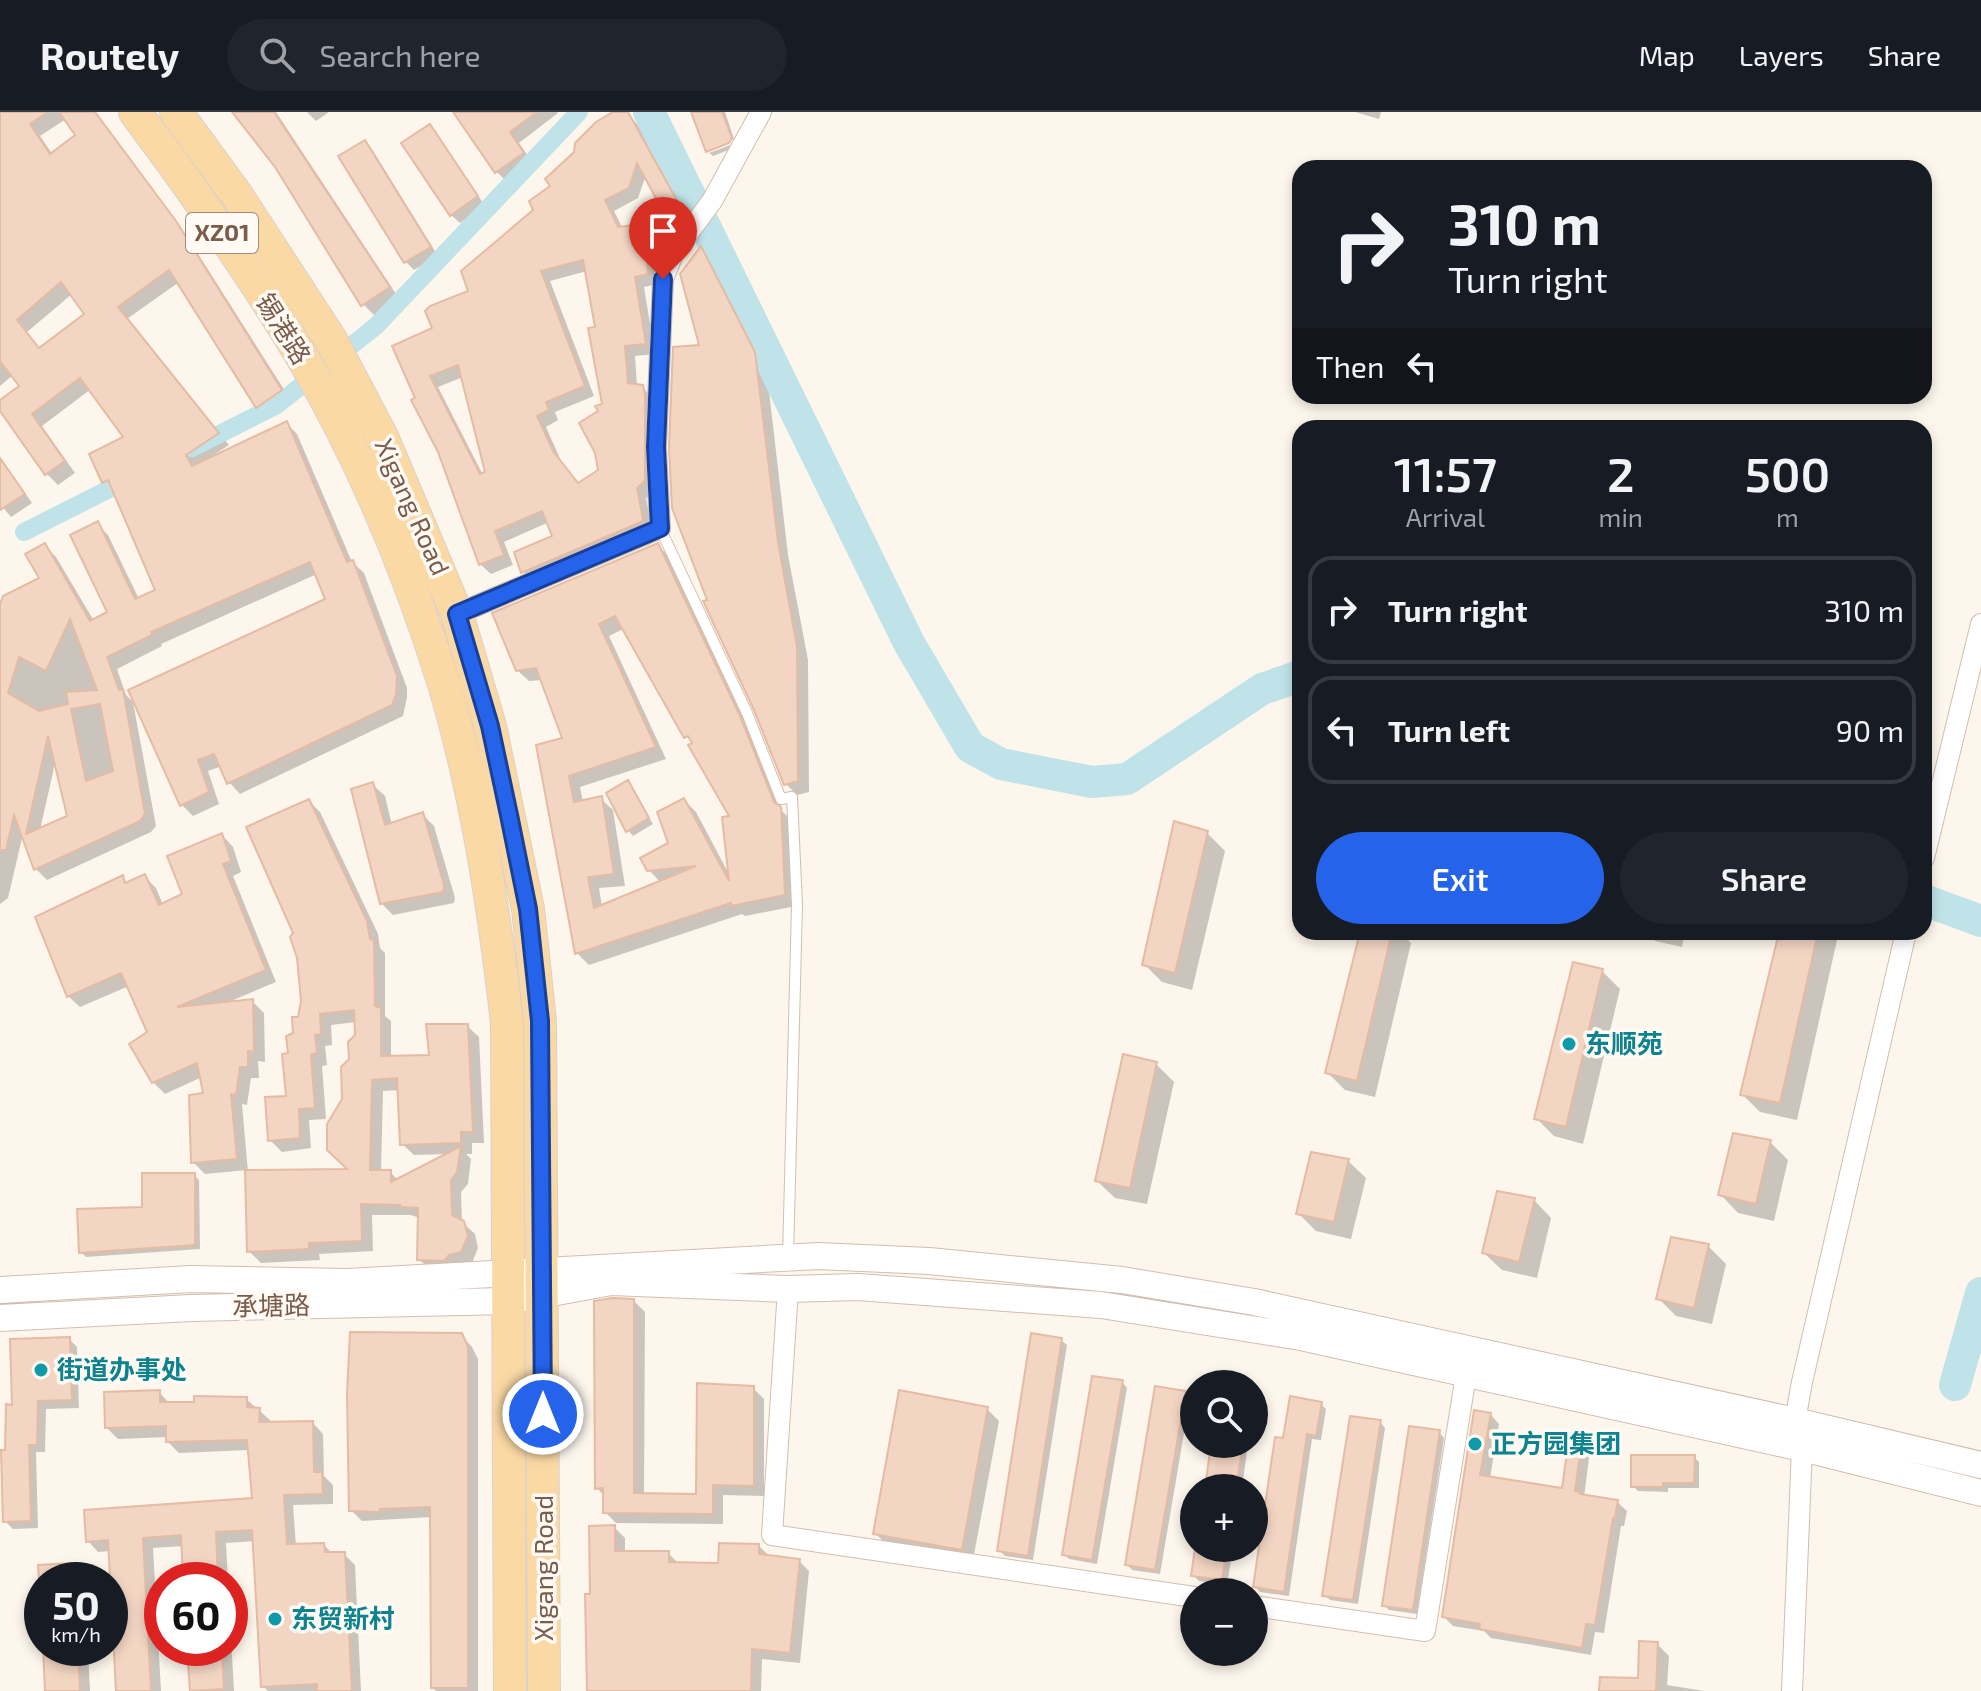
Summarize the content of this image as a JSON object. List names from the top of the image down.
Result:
{
  "streets": {
    "main road": ["XZ01", "锡港路", "Xigang Road"],
    "street": ["承塘路"]
  },
  "crossings": [
    ["锡港路", "Xigang Road"],
    ["Xigang Road", "承塘路"]
  ],
  "places": [
    "东顺苑",
    "街道办事处",
    "正方园集团",
    "东贸新村"
  ],
  "page": {
    "header": "Routely",
    "search": "Search here",
    "nav": ["Map", "Layers", "Share"],
    "turn": ["310 m", "Turn right"],
    "then": "Then",
    "eta": [
      "11:57",
      "Arrival",
      "2",
      "min",
      "500",
      "m"
    ],
    "list": [
      {
        "name": "Turn right",
        "value": "310 m"
      },
      {
        "name": "Turn left",
        "value": "90 m"
      }
    ],
    "buttons": ["Exit", "Share"],
    "map_buttons": ["+", "−"],
    "speed": "50 km/h",
    "limit": "60"
  }
}
